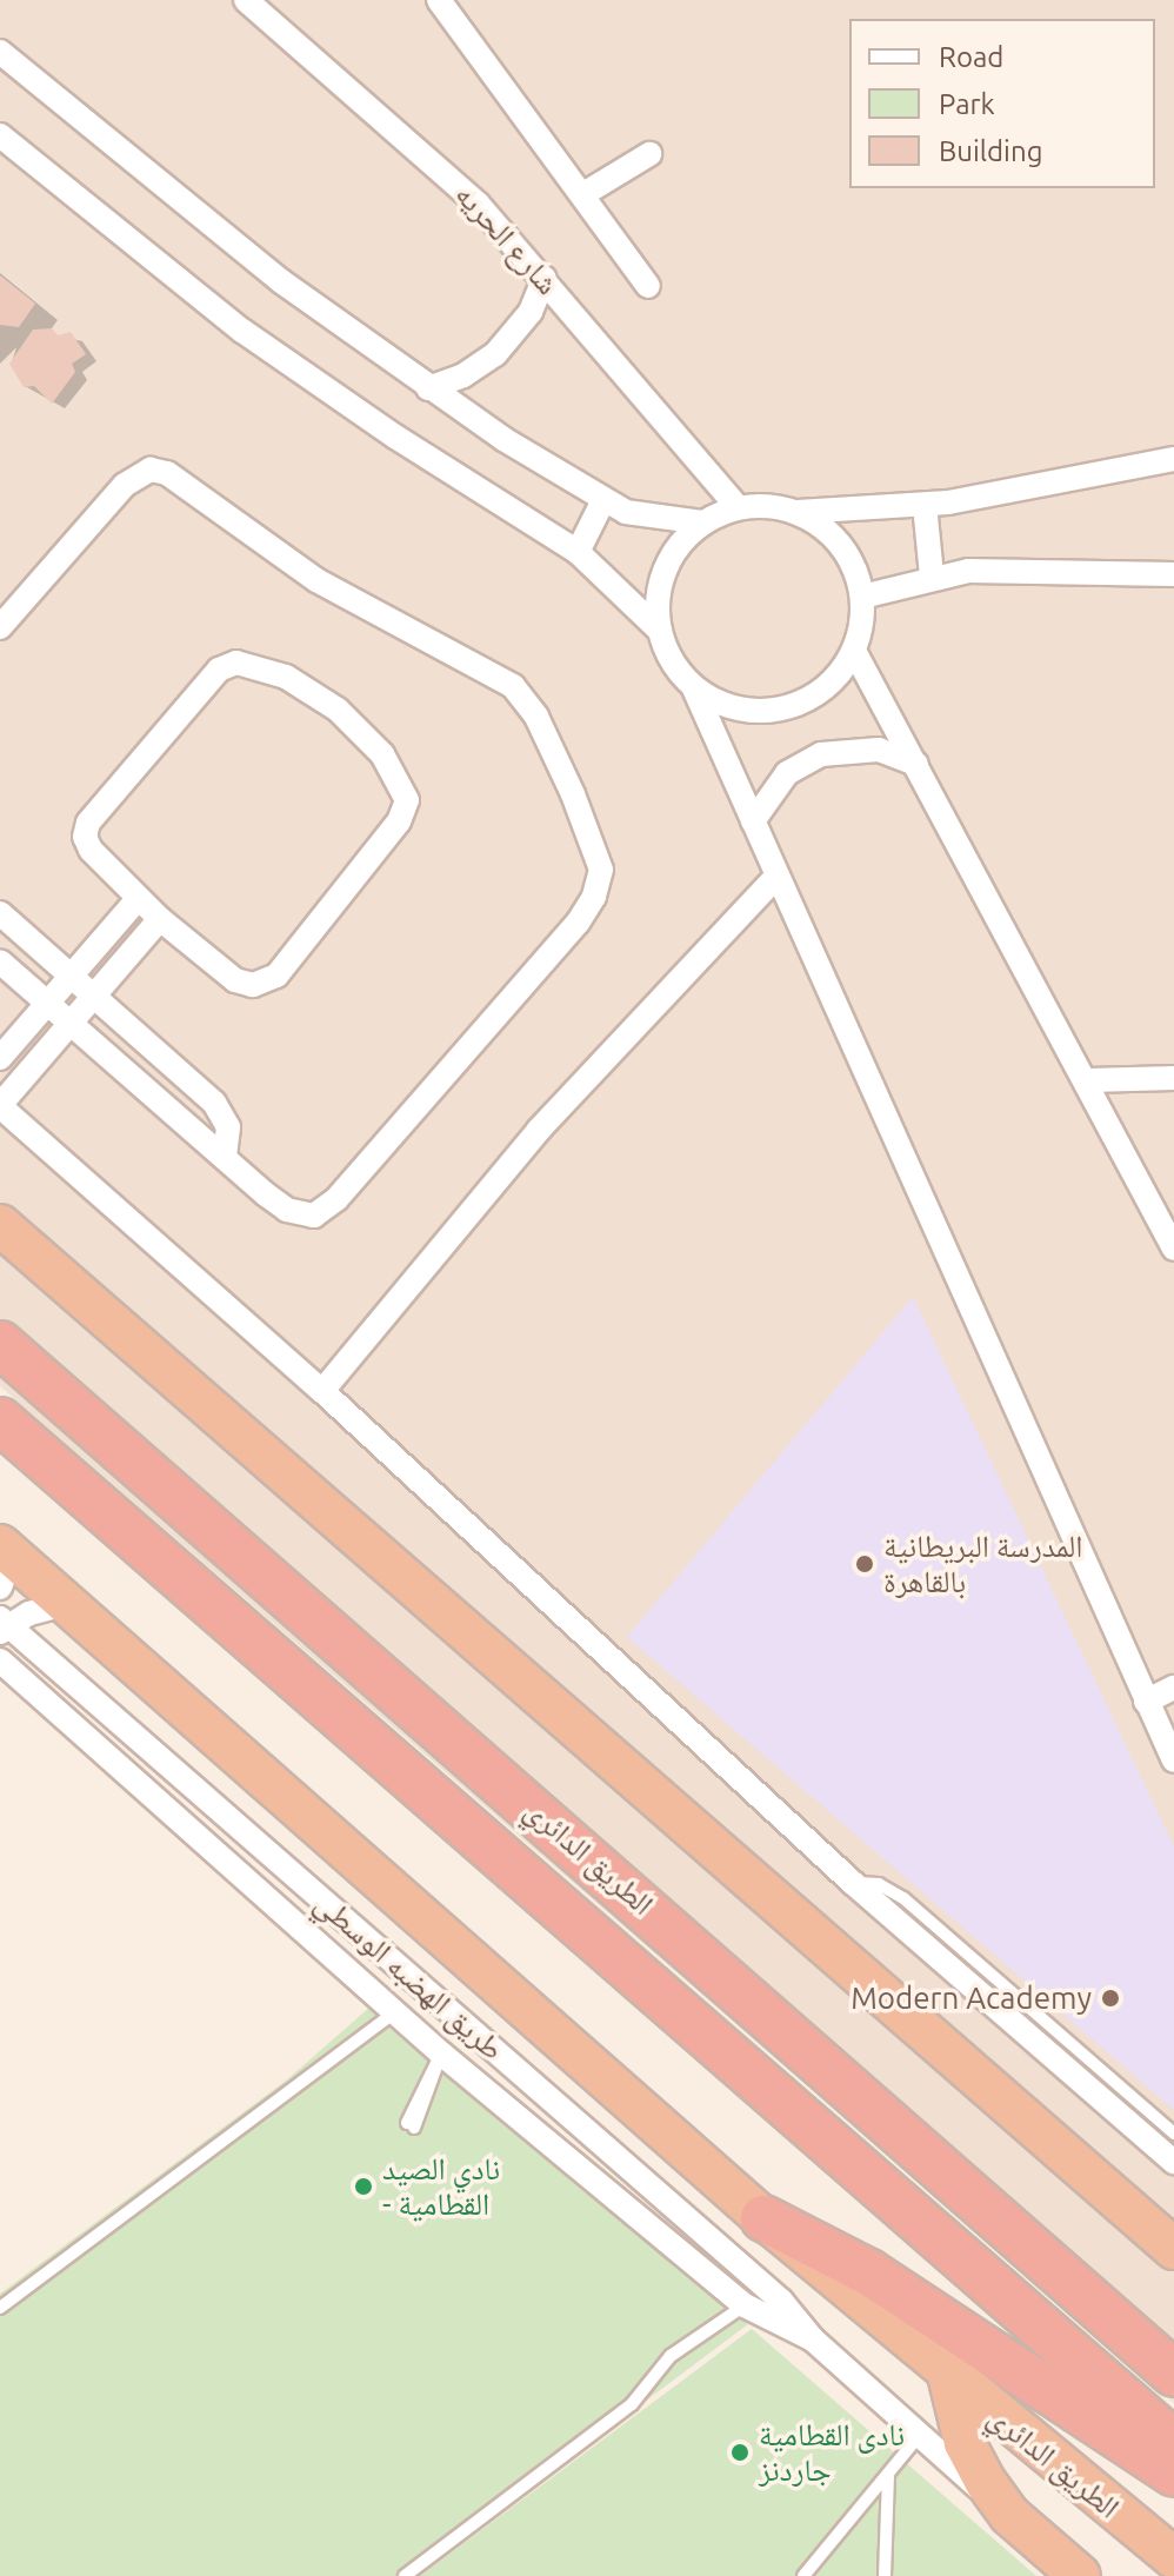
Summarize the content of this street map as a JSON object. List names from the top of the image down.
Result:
{
  "streets": {
    "highway": ["الطريق الدائري"],
    "street": ["شارع الحريه", "طريق الهضبه الوسطي"]
  },
  "places": [
    "المدرسة البريطانية بالقاهرة",
    "Modern Academy",
    "نادي الصيد - القطامية",
    "نادى القطامية جاردنز"
  ],
  "legend": ["Road", "Park", "Building"]
}
